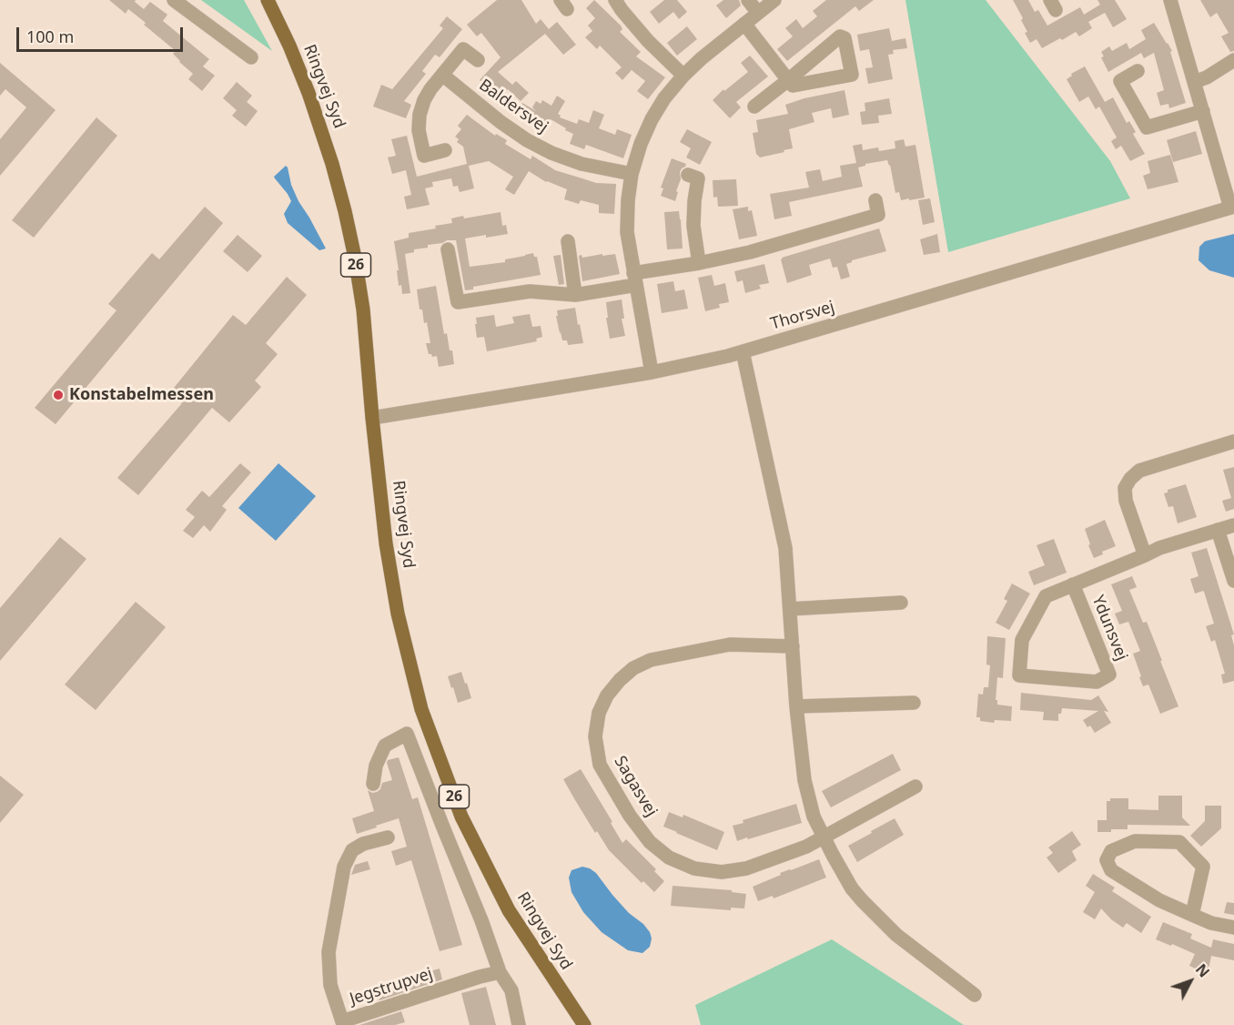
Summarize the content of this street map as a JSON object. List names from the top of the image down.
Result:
{
  "streets": {
    "main road": ["Ringvej Syd", "26"],
    "street": [
      "Baldersvej",
      "Thorsvej",
      "Ydunsvej",
      "Sagasvej",
      "Jegstrupvej"
    ]
  },
  "crossings": [
    ["Ringvej Syd", "Thorsvej"]
  ],
  "places": ["Konstabelmessen"],
  "scale_bar": "100 m",
  "north": "top right"
}
